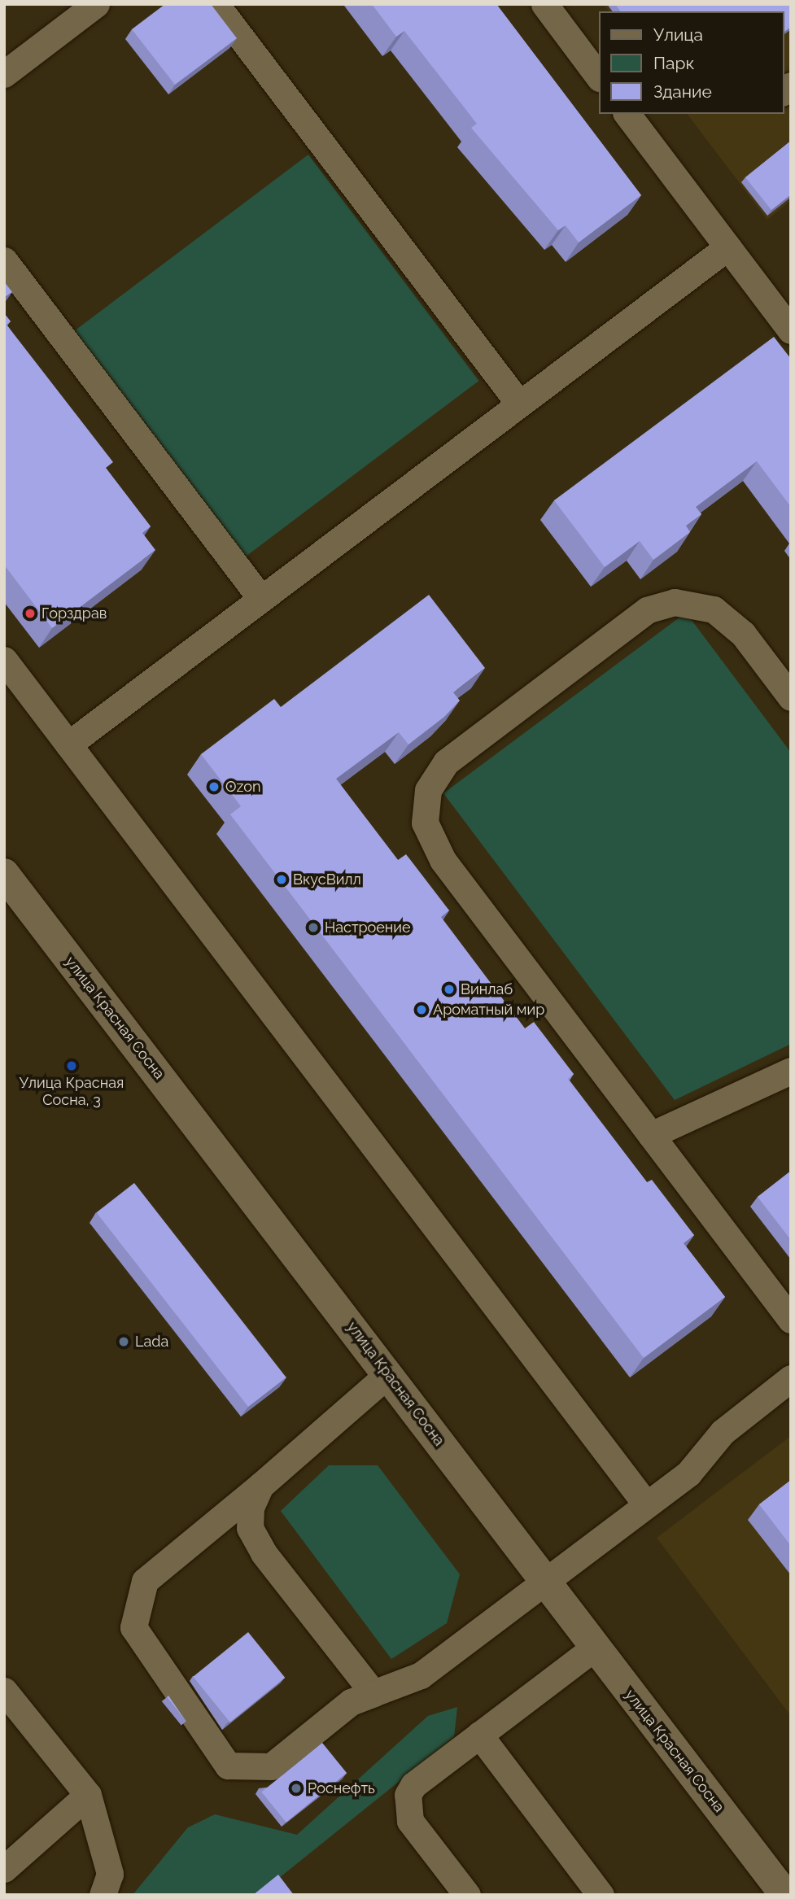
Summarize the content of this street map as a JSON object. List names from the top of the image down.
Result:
{
  "streets": {
    "street": ["улица Красная Сосна"]
  },
  "places": [
    "Горздрав",
    "Ozon",
    "ВкусВилл",
    "Настроение",
    "Винлаб",
    "Ароматный мир",
    "Улица Красная Сосна, 3",
    "Lada",
    "Роснефть"
  ],
  "legend": ["Улица", "Парк", "Здание"]
}
